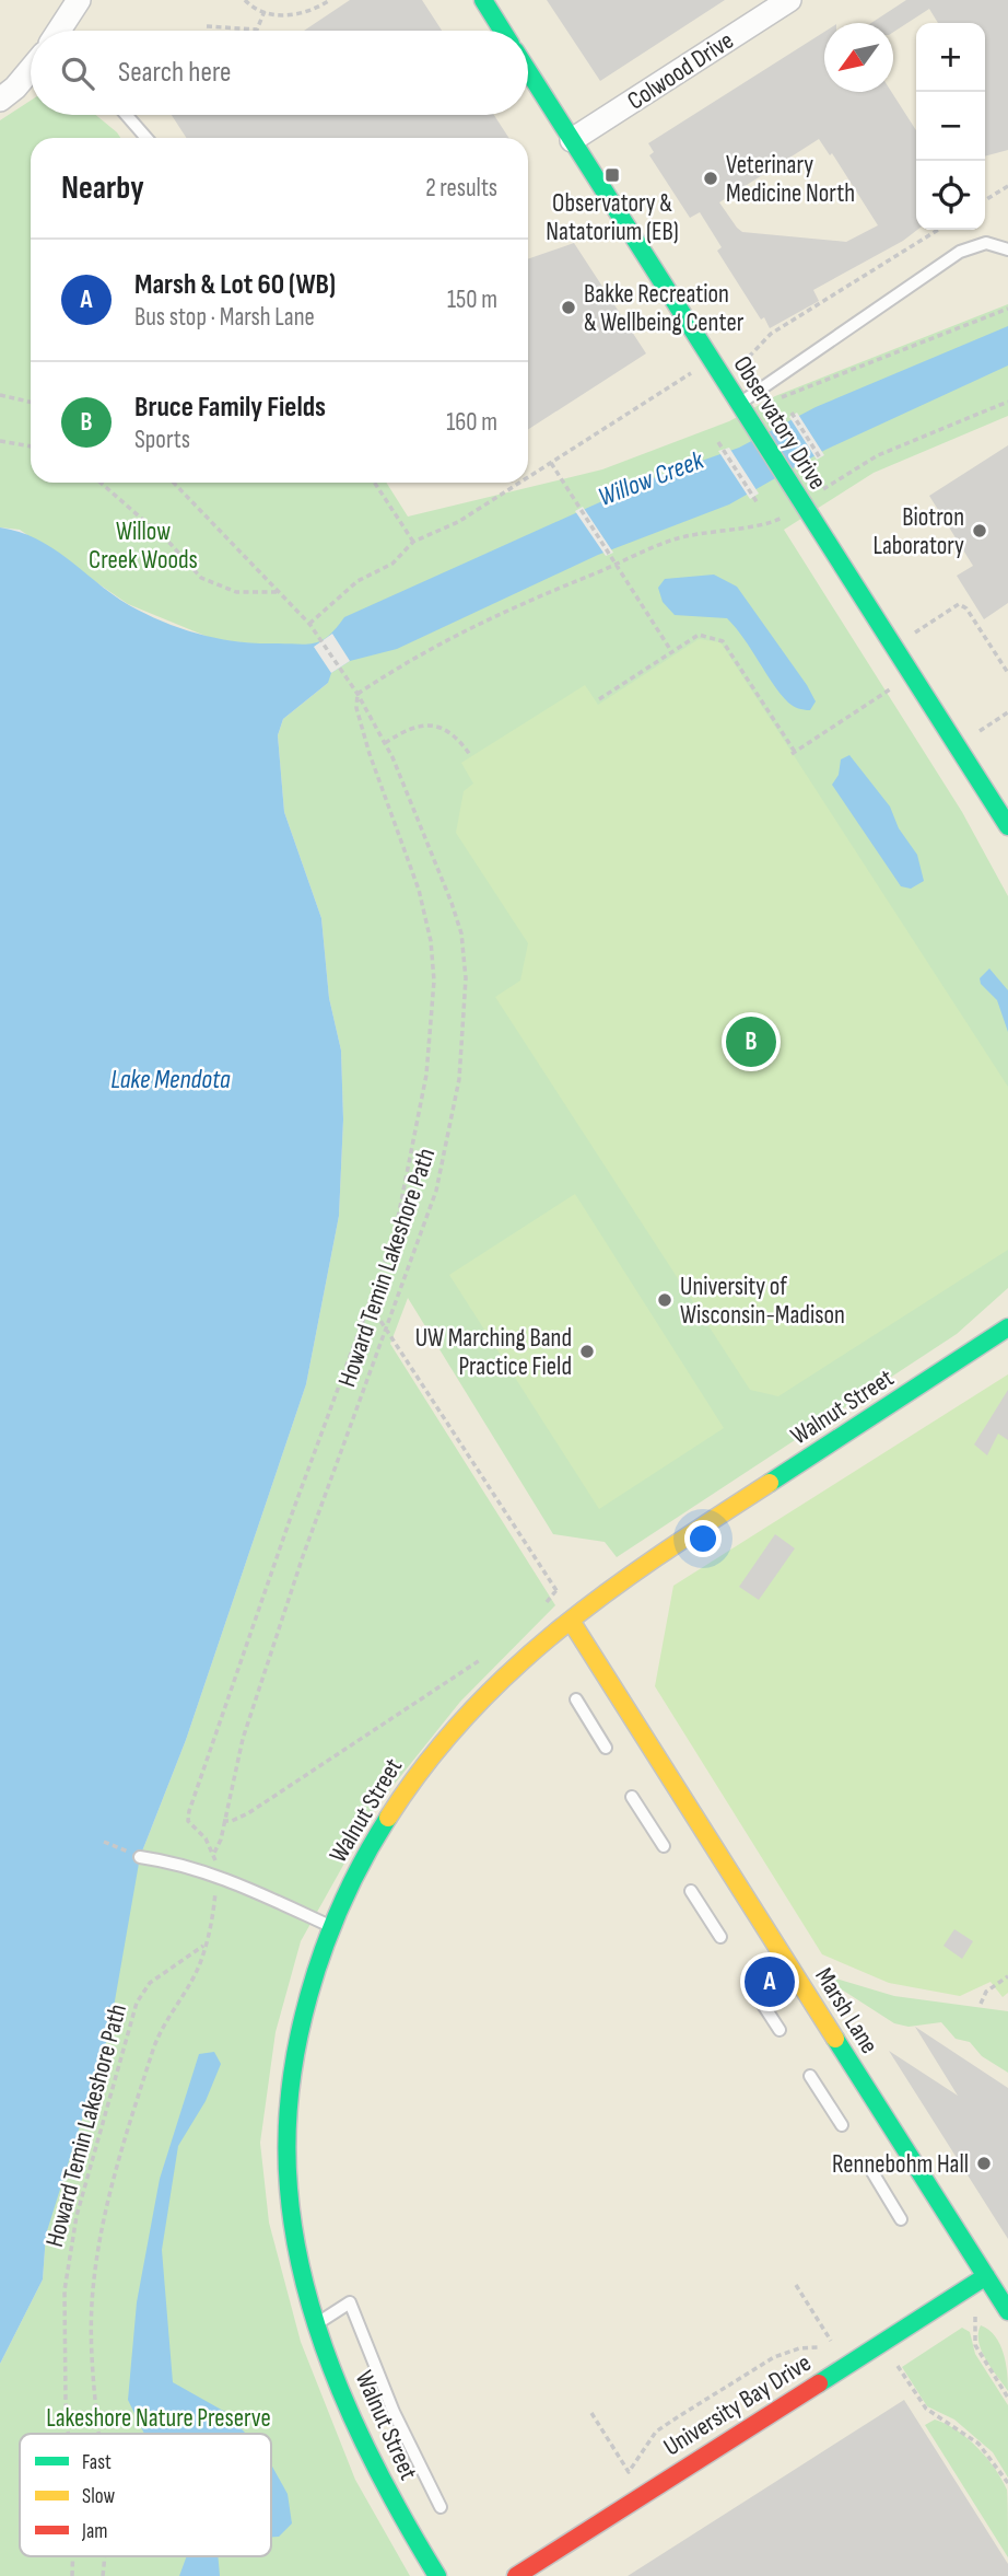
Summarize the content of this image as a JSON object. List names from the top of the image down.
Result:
{
  "streets": {
    "street": [
      "Colwood Drive",
      "Observatory Drive",
      "Walnut Street",
      "Marsh Lane",
      "University Bay Drive"
    ],
    "path": ["Howard Temin Lakeshore Path"]
  },
  "crossings": [
    ["Colwood Drive", "Observatory Drive"],
    ["Walnut Street", "Marsh Lane"],
    ["Marsh Lane", "University Bay Drive"]
  ],
  "water": ["Willow Creek", "Lake Mendota"],
  "parks": ["Willow Creek Woods", "Lakeshore Nature Preserve"],
  "places": {
    "transit": ["Observatory & Natatorium (EB)"],
    "other": [
      "Veterinary Medicine North",
      "Bakke Recreation & Wellbeing Center",
      "Biotron Laboratory",
      "University of Wisconsin-Madison",
      "UW Marching Band Practice Field",
      "Rennebohm Hall"
    ]
  },
  "legend": ["Fast", "Slow", "Jam"],
  "north": "bottom left",
  "page": {
    "map_buttons": ["+", "−"],
    "search": "Search here",
    "heading": ["Nearby", "2 results"],
    "list": [
      {
        "mark": "A",
        "name": "Marsh & Lot 60 (WB)",
        "note": "Bus stop · Marsh Lane",
        "value": "150 m"
      },
      {
        "mark": "B",
        "name": "Bruce Family Fields",
        "note": "Sports",
        "value": "160 m"
      }
    ],
    "pins": ["B", "A"]
  }
}
